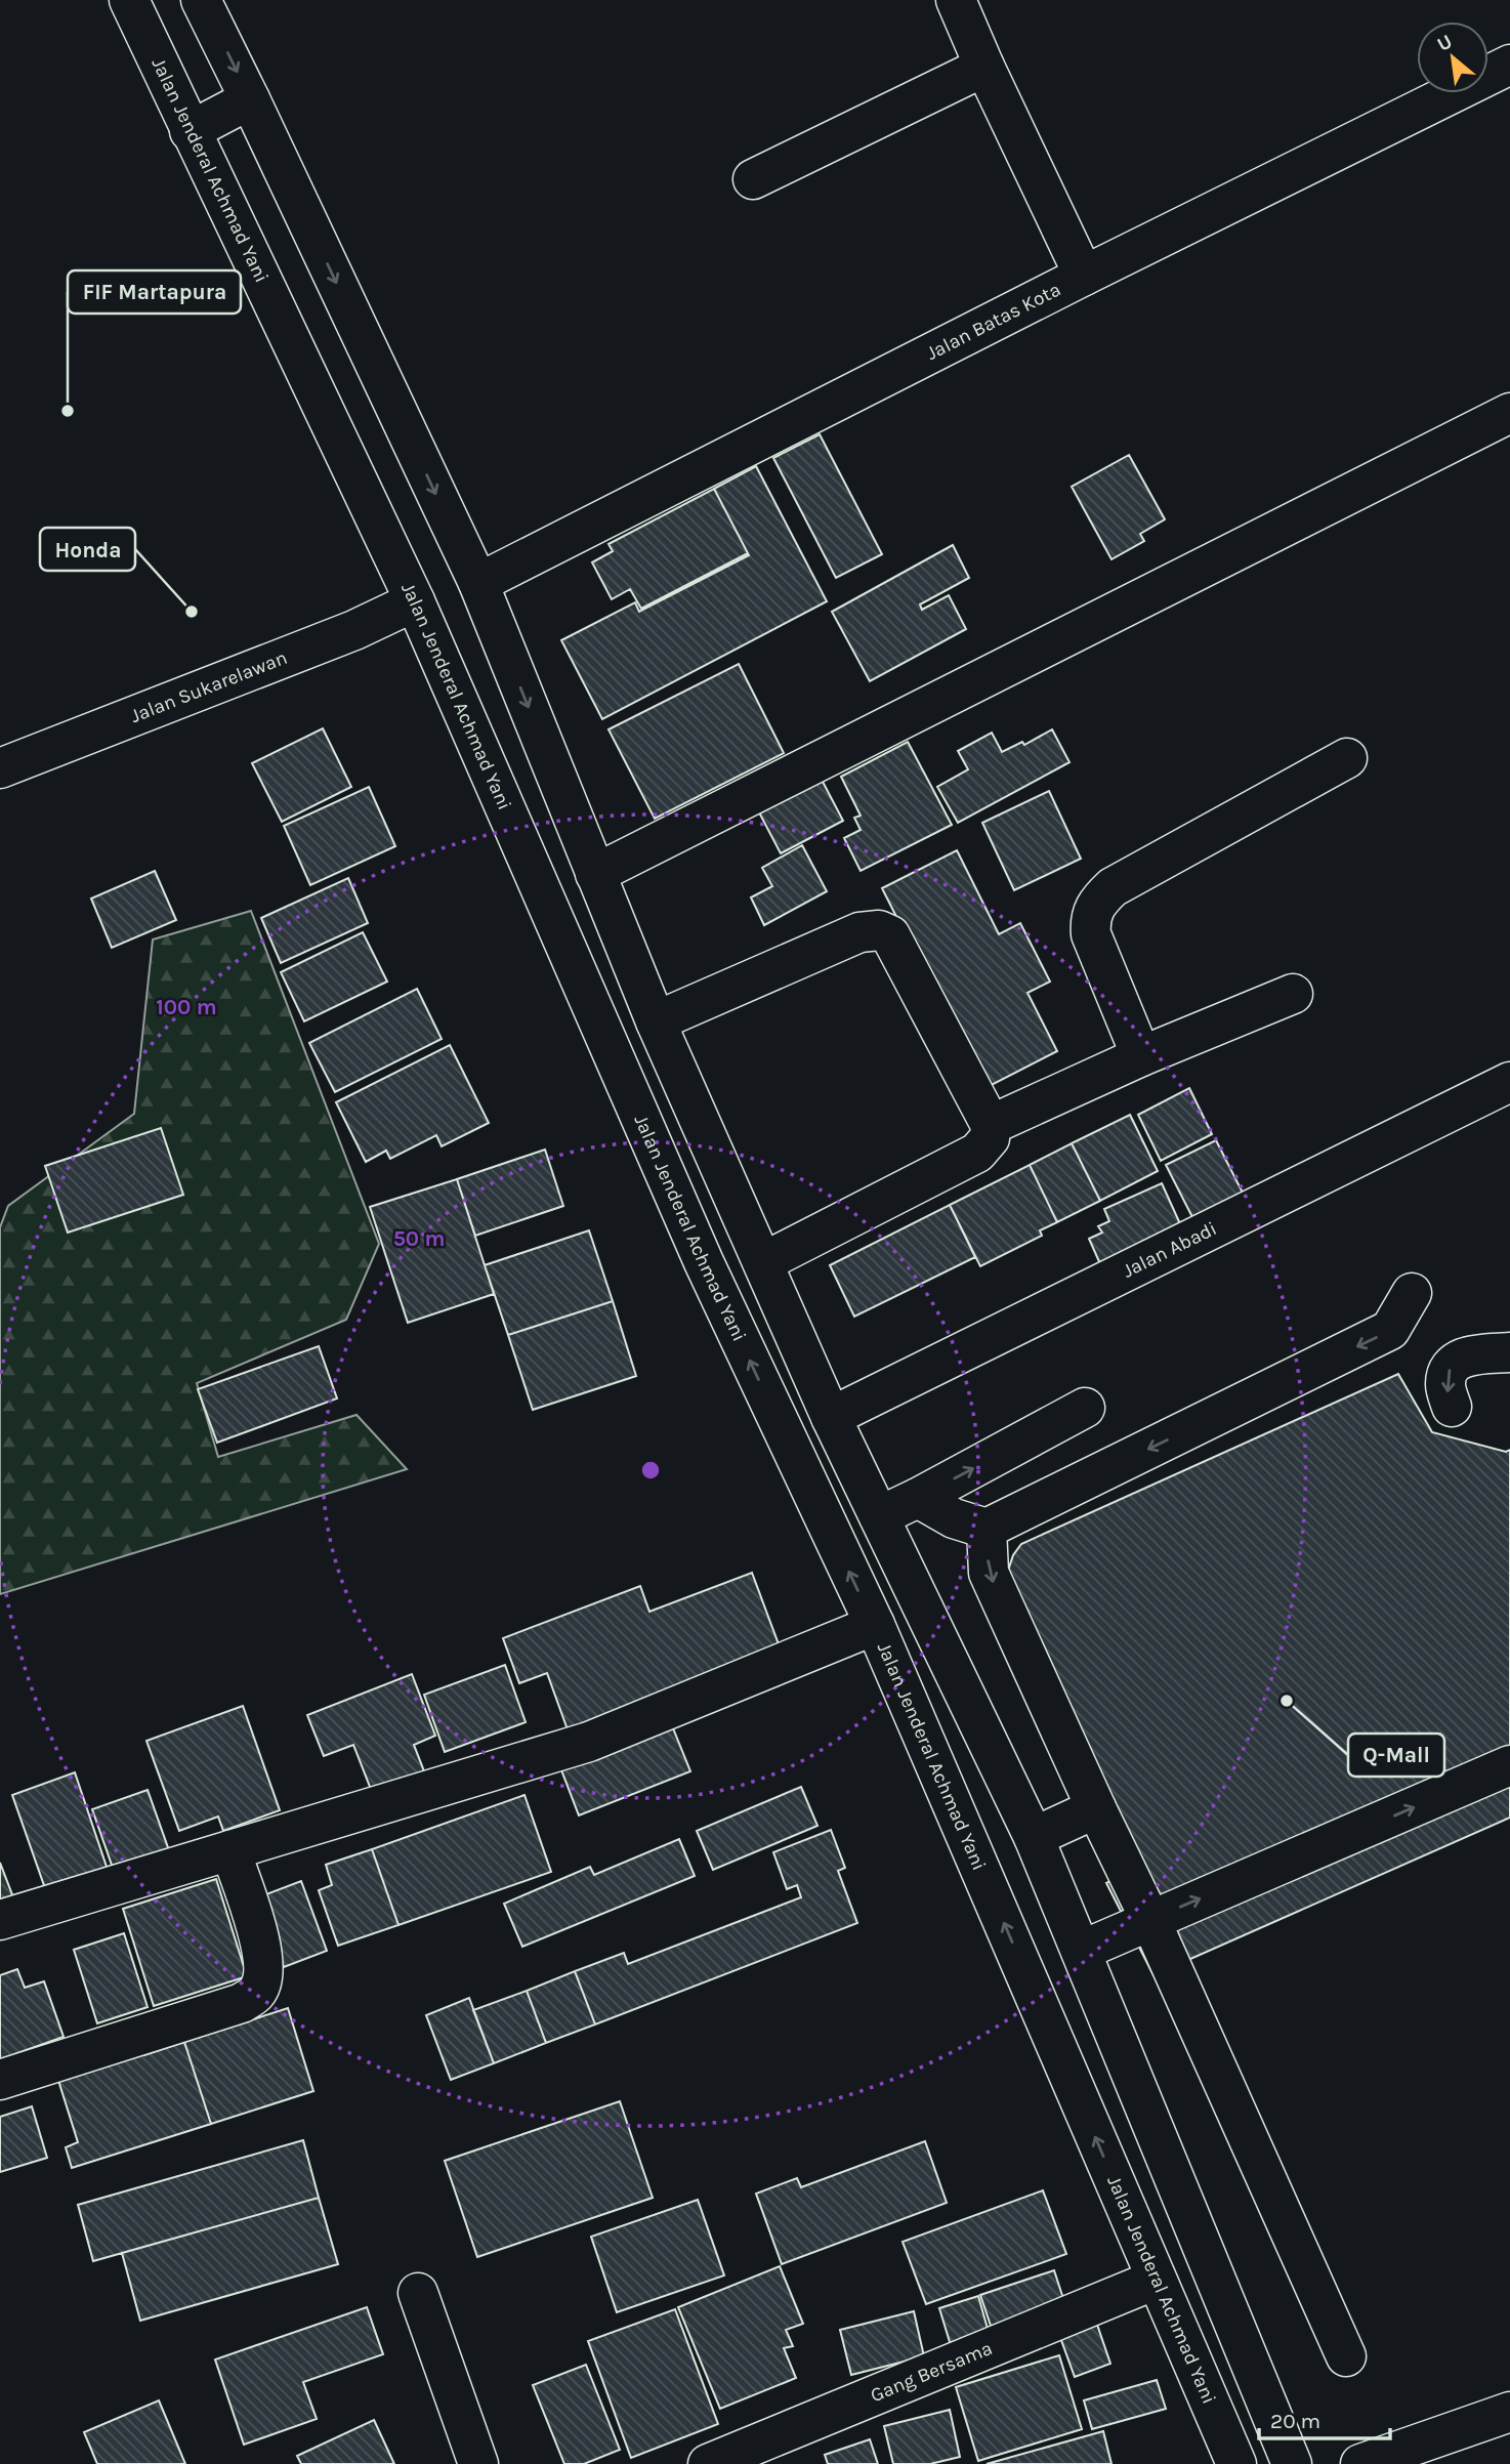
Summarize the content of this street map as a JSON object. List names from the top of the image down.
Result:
{
  "streets": {
    "main road": [
      "Jalan Jenderal Achmad Yani",
      "Jalan Batas Kota",
      "Jalan Sukarelawan",
      "Jalan Abadi",
      "Gang Bersama"
    ]
  },
  "crossings": [
    ["Jalan Jenderal Achmad Yani", "Jalan Sukarelawan"],
    ["Jalan Jenderal Achmad Yani", "Gang Bersama"]
  ],
  "places": ["FIF Martapura", "Honda", "Q-Mall"],
  "scale_bar": "20 m",
  "north": "top left",
  "rings": ["100 m", "50 m"]
}
